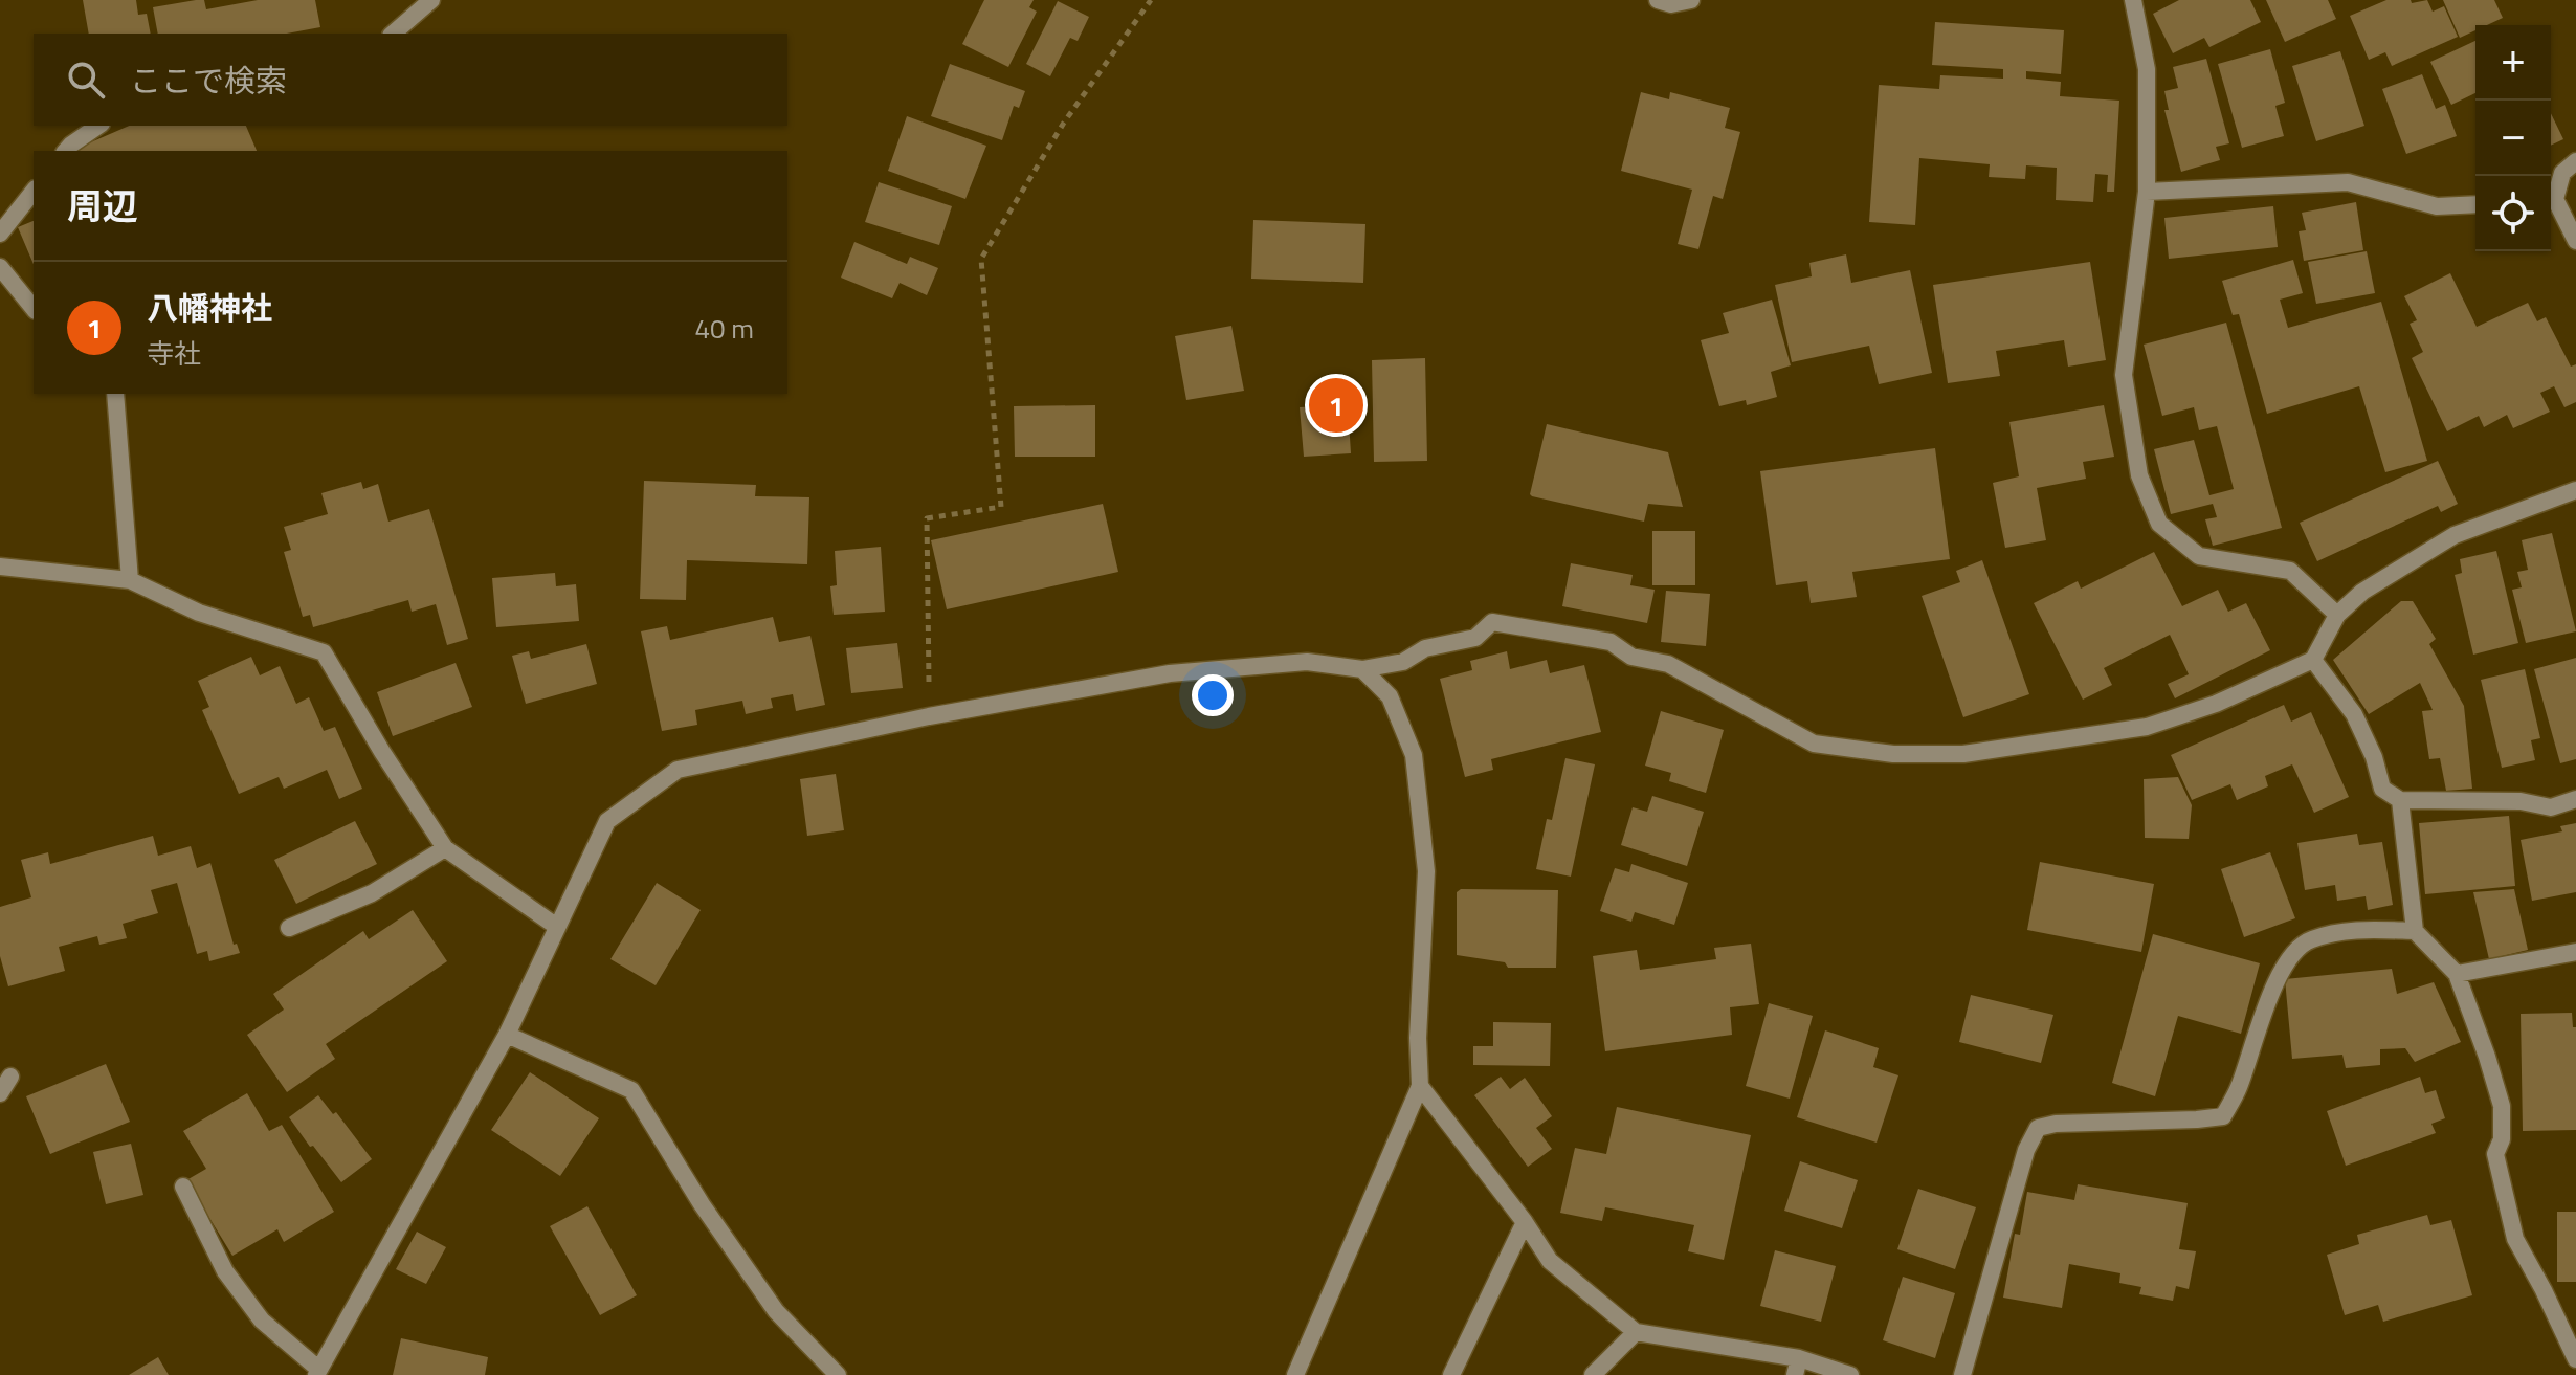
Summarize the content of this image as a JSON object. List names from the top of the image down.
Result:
{
  "page": {
    "map_buttons": ["+", "−"],
    "search": "ここで検索",
    "heading": "周辺",
    "list": [
      {
        "mark": "1",
        "name": "八幡神社",
        "note": "寺社",
        "value": "40 m"
      }
    ],
    "pins": "1"
  }
}
